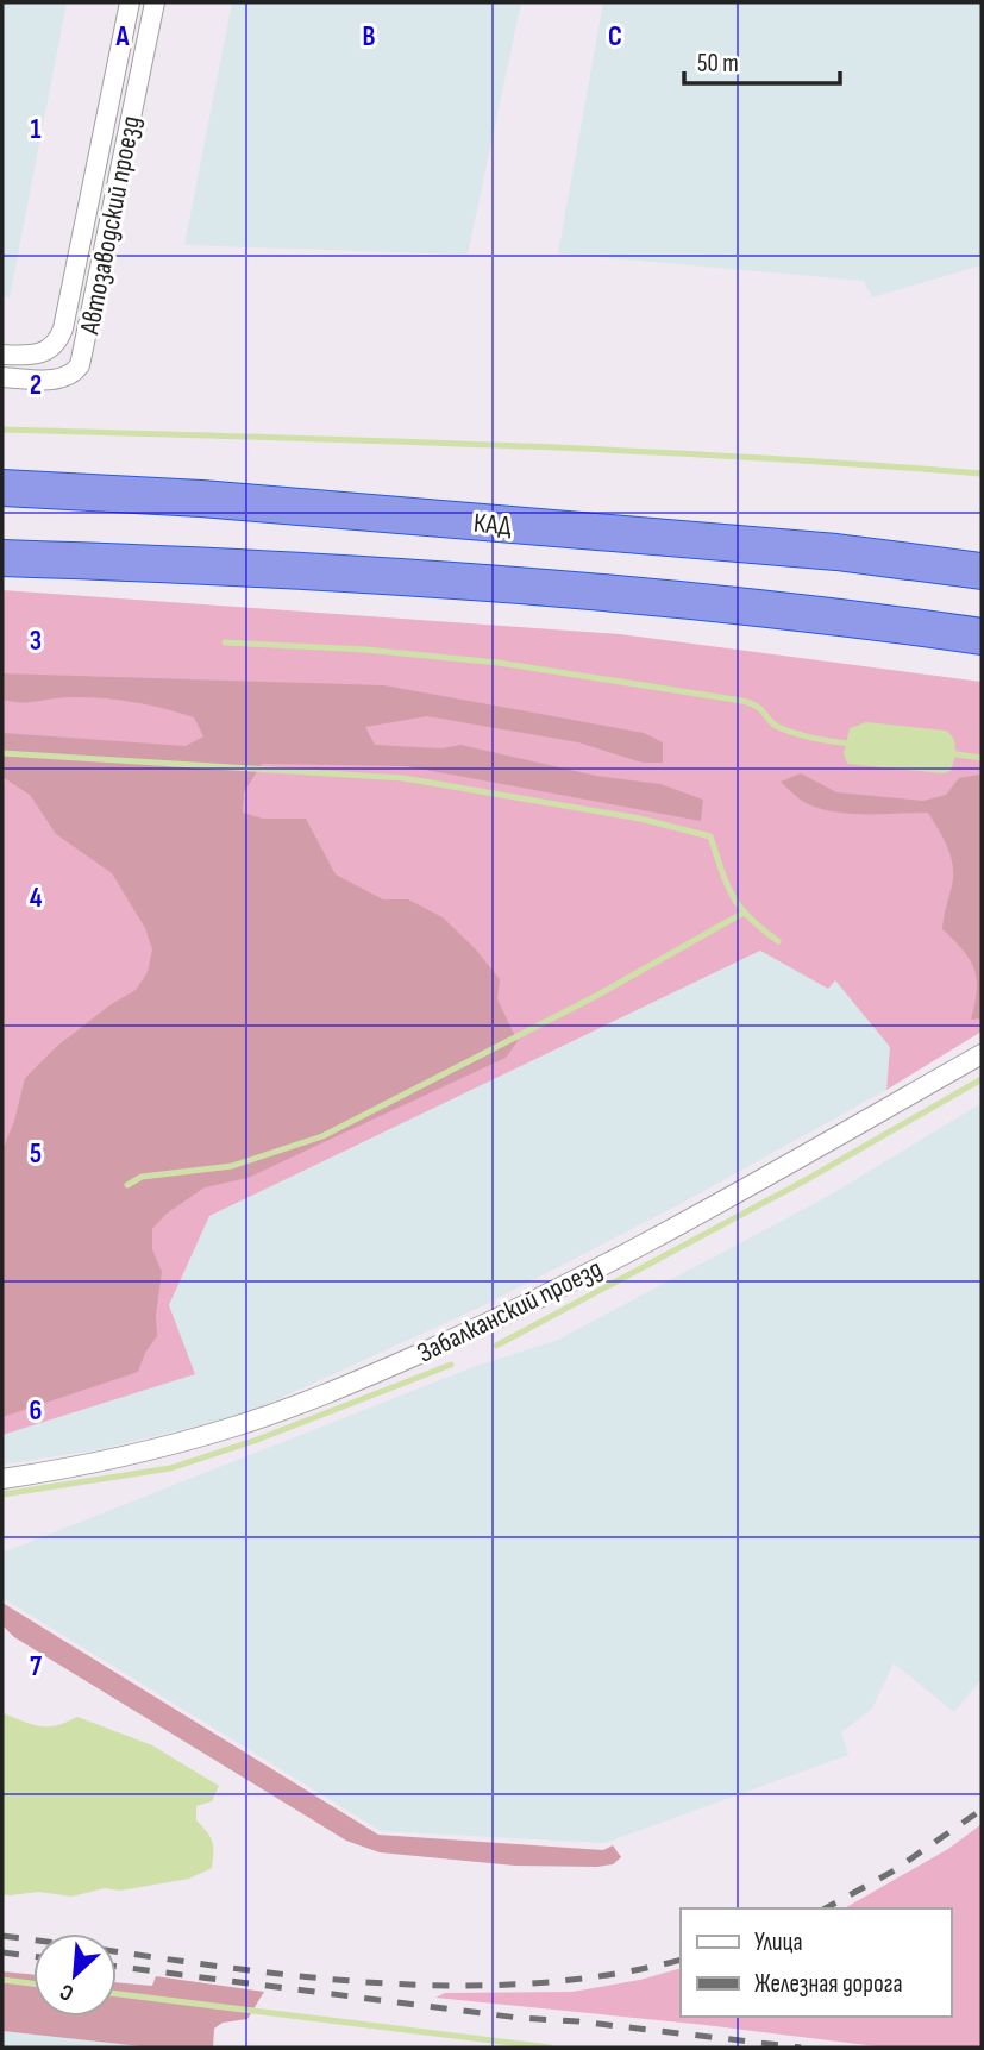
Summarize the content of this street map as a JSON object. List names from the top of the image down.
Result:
{
  "streets": {
    "highway": ["КАД"],
    "street": ["Автозаводский проезд", "Забалканский проезд"]
  },
  "legend": ["Улица", "Железная дорога"],
  "scale_bar": "50 m",
  "north": "bottom left",
  "grid": {
    "columns": ["A", "B", "C"],
    "rows": [
      "1",
      "2",
      "3",
      "4",
      "5",
      "6",
      "7"
    ]
  }
}
